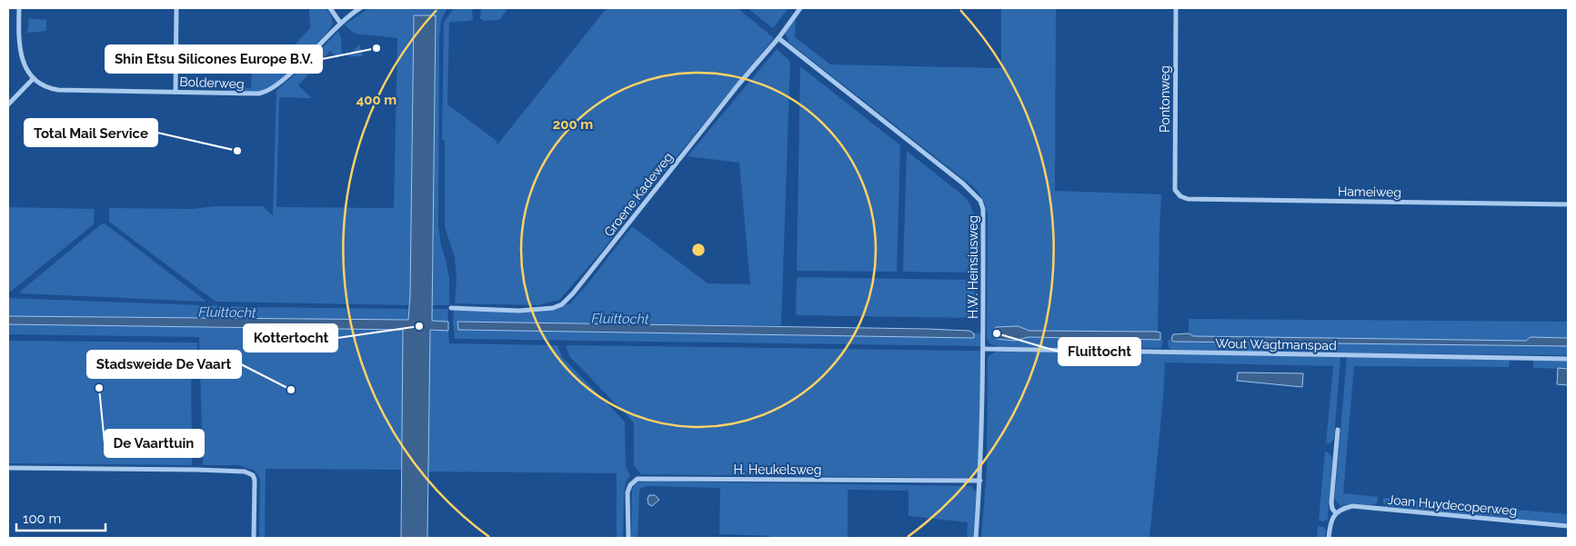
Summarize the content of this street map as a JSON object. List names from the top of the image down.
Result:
{
  "streets": {
    "street": [
      "Bolderweg",
      "Pontonweg",
      "Hameiweg",
      "Groene Kadeweg",
      "H.W. Heinsiusweg",
      "Wout Wagtmanspad",
      "H. Heukelsweg",
      "Joan Huydecoperweg"
    ]
  },
  "crossings": [
    ["Pontonweg", "Hameiweg"],
    ["Groene Kadeweg", "H.W. Heinsiusweg"],
    ["H.W. Heinsiusweg", "Wout Wagtmanspad"],
    ["H.W. Heinsiusweg", "H. Heukelsweg"]
  ],
  "water": ["Fluittocht"],
  "places": [
    "Shin Etsu Silicones Europe B.V.",
    "Total Mail Service",
    "Kottertocht",
    "Fluittocht",
    "De Vaarttuin",
    "Stadsweide De Vaart"
  ],
  "scale_bar": "100 m",
  "rings": ["400 m", "200 m"]
}
